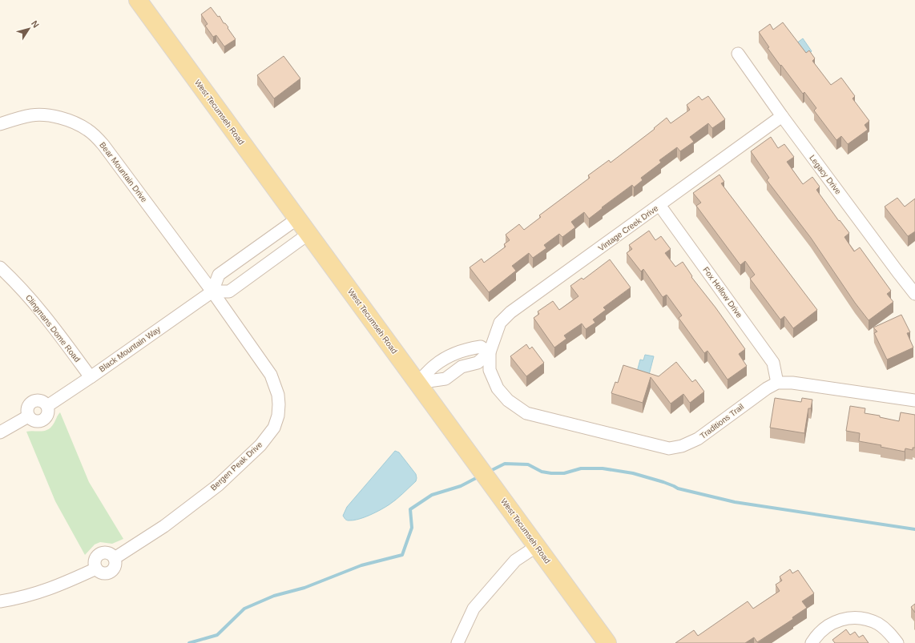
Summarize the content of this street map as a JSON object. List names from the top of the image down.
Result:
{
  "streets": {
    "main road": ["West Tecumseh Road"],
    "street": [
      "Bear Mountain Drive",
      "Legacy Drive",
      "Vintage Creek Drive",
      "Fox Hollow Drive",
      "Clingmans Dome Road",
      "Black Mountain Way",
      "Traditions Trail",
      "Bergen Peak Drive"
    ]
  },
  "crossings": [
    ["Bear Mountain Drive", "Black Mountain Way"],
    ["Bear Mountain Drive", "Bergen Peak Drive"],
    ["Legacy Drive", "Vintage Creek Drive"],
    ["Vintage Creek Drive", "Fox Hollow Drive"],
    ["Vintage Creek Drive", "Traditions Trail"],
    ["Fox Hollow Drive", "Traditions Trail"],
    ["Clingmans Dome Road", "Black Mountain Way"],
    ["Black Mountain Way", "Bergen Peak Drive"]
  ],
  "north": "top right"
}
